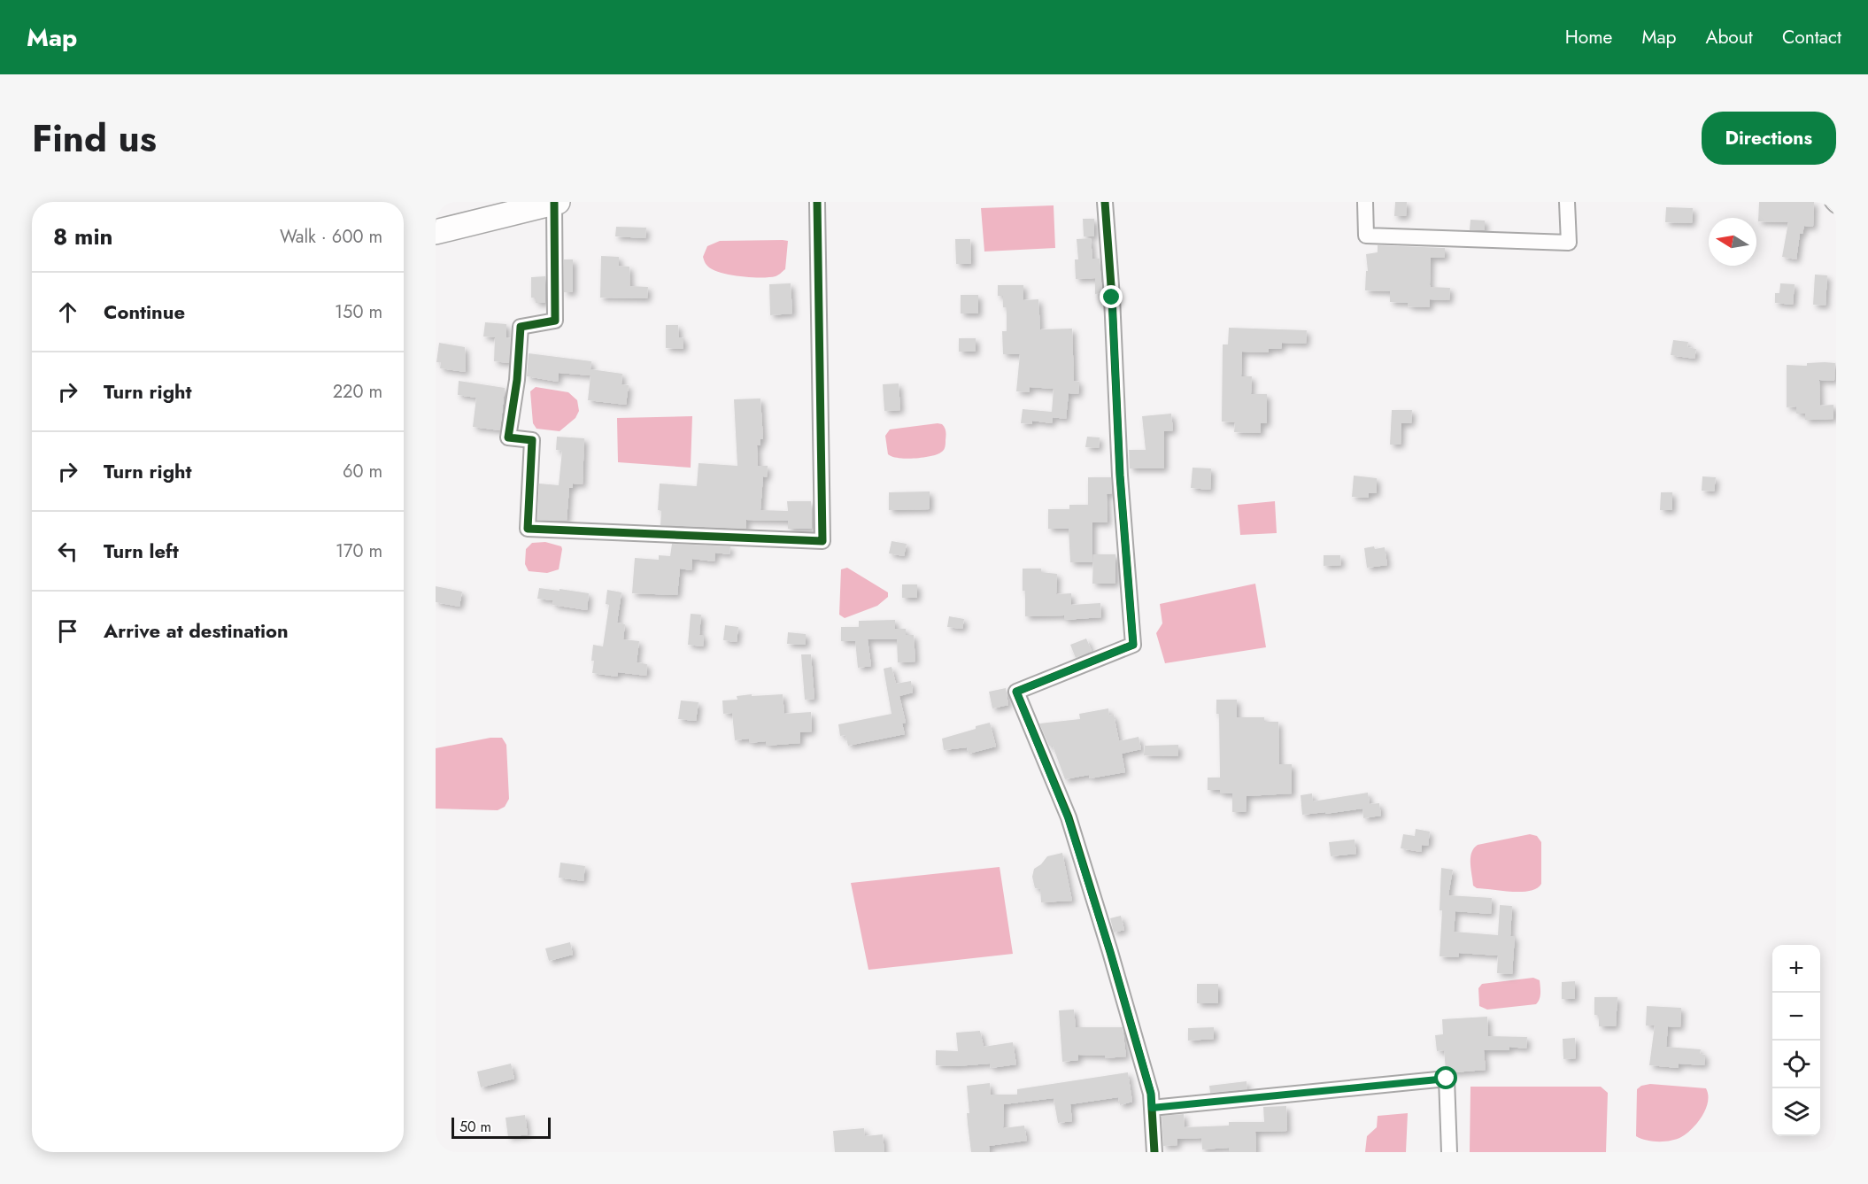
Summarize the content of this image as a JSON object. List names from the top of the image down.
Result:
{
  "scale_bar": "50 m",
  "north": "left",
  "page": {
    "header": "Map",
    "nav": [
      "Home",
      "Map",
      "About",
      "Contact"
    ],
    "title": "Find us",
    "buttons": "Directions",
    "heading": ["8 min", "Walk · 600 m"],
    "list": [
      ["Continue", "150 m"],
      ["Turn right", "220 m"],
      ["Turn right", "60 m"],
      ["Turn left", "170 m"],
      "Arrive at destination"
    ],
    "map_buttons": ["+", "−"],
    "scale": "50 m"
  }
}
